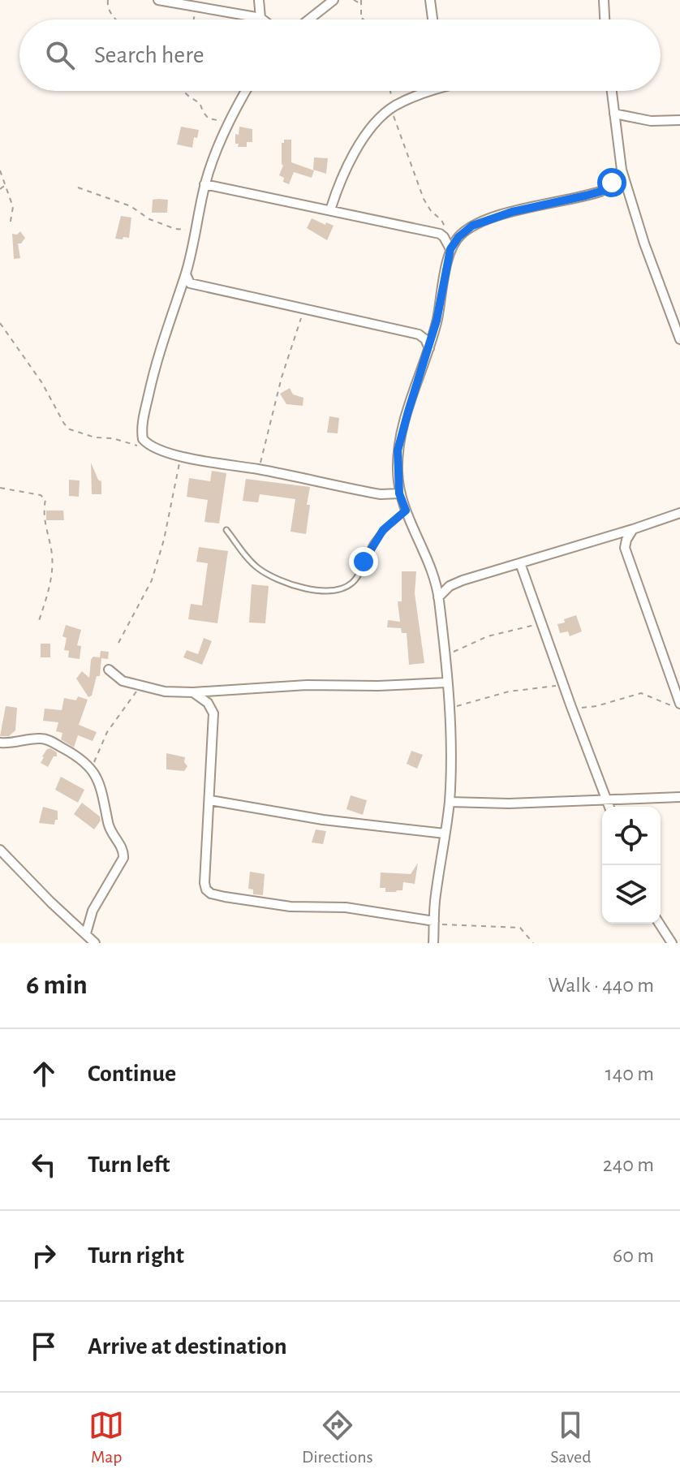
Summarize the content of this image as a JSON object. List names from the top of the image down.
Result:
{
  "page": {
    "search": "Search here",
    "heading": ["6 min", "Walk · 440 m"],
    "list": [
      ["Continue", "140 m"],
      ["Turn left", "240 m"],
      ["Turn right", "60 m"],
      "Arrive at destination"
    ],
    "nav": ["Map", "Directions", "Saved"]
  }
}
